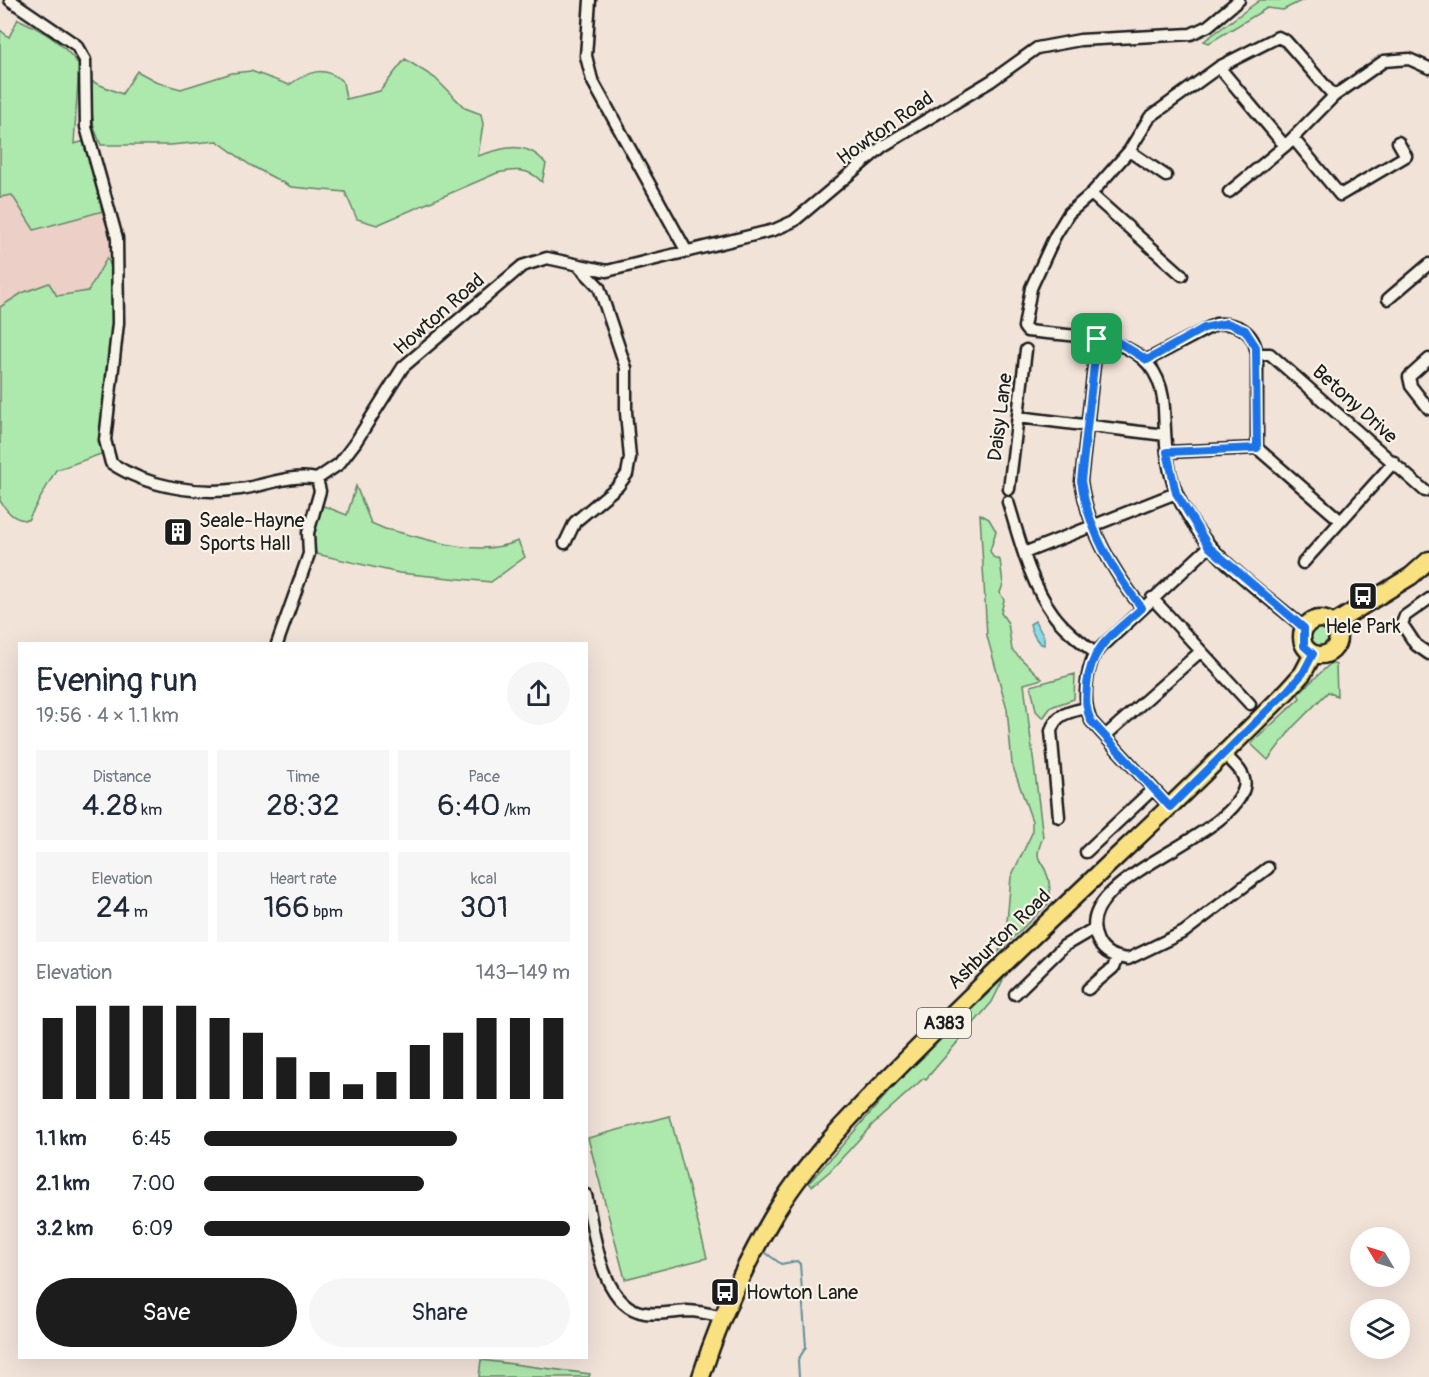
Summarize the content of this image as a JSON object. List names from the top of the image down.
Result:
{
  "streets": {
    "main road": ["Ashburton Road", "A383"],
    "street": ["Howton Road", "Betony Drive", "Daisy Lane"]
  },
  "places": {
    "building": ["Seale-Hayne Sports Hall"],
    "bus stop": ["Hele Park", "Howton Lane"]
  },
  "north": "top left",
  "page": {
    "heading": ["Evening run", "19:56 · 4 × 1.1 km"],
    "stats": [
      ["Distance", "4.28 km"],
      ["Time", "28:32"],
      ["Pace", "6:40 /km"],
      ["Elevation", "24 m"],
      ["Heart rate", "166 bpm"],
      ["kcal", "301"]
    ],
    "chart": ["Elevation", "143–149 m"],
    "list": [
      {
        "name": "1.1 km",
        "note": "6:45"
      },
      {
        "name": "2.1 km",
        "note": "7:00"
      },
      {
        "name": "3.2 km",
        "note": "6:09"
      }
    ],
    "buttons": ["Save", "Share"]
  }
}
